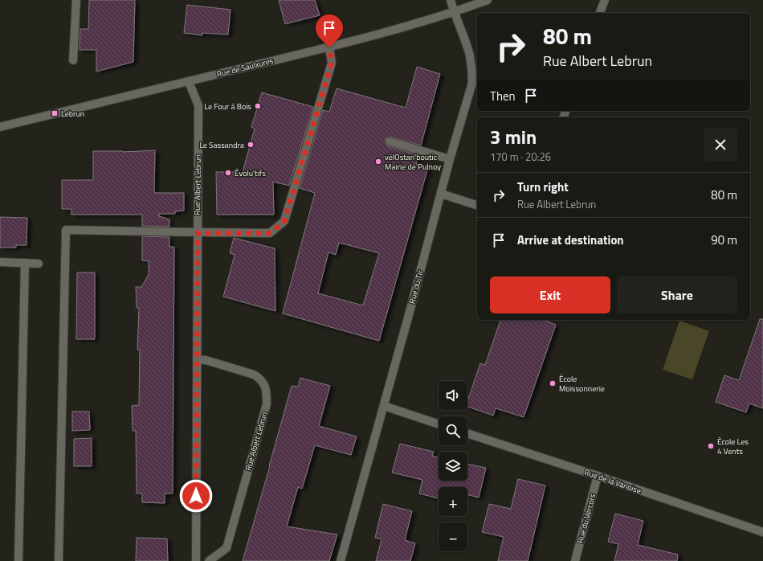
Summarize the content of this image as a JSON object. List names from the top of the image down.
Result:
{
  "streets": {
    "street": [
      "Rue de Saulxures",
      "Rue Albert Lebrun",
      "Rue du Tir",
      "Rue de la Vanoise",
      "Rue du Vercors"
    ]
  },
  "crossings": [
    ["Rue de Saulxures", "Rue Albert Lebrun"],
    ["Rue de Saulxures", "Rue du Tir"],
    ["Rue de la Vanoise", "Rue du Vercors"]
  ],
  "places": {
    "other": [
      "Le Four à Bois",
      "Le Sassandra",
      "vélOstan'boutic Mairie de Pulnoy",
      "Évolu'tifs",
      "École Moissonnerie",
      "École Les 4 Vents"
    ],
    "transit": ["Lebrun"]
  },
  "page": {
    "turn": ["80 m", "Rue Albert Lebrun"],
    "then": "Then",
    "heading": ["3 min", "170 m · 20:26"],
    "list": [
      {
        "name": "Turn right",
        "note": "Rue Albert Lebrun",
        "value": "80 m"
      },
      {
        "name": "Arrive at destination",
        "value": "90 m"
      }
    ],
    "buttons": ["Exit", "Share"],
    "map_buttons": ["+", "−"]
  }
}
